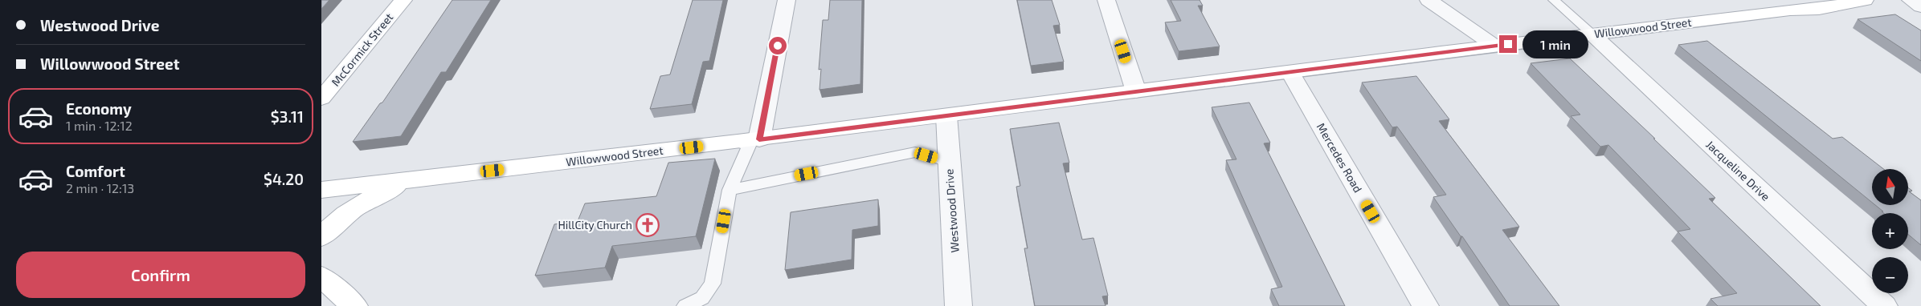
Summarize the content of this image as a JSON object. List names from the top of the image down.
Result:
{
  "streets": {
    "street": [
      "Willowwood Street",
      "McCormick Street",
      "Mercedes Road",
      "Jacqueline Drive",
      "Westwood Drive"
    ]
  },
  "crossings": [
    ["Willowwood Street", "Mercedes Road"],
    ["Willowwood Street", "Jacqueline Drive"],
    ["Willowwood Street", "Westwood Drive"]
  ],
  "places": {
    "church": ["HillCity Church"]
  },
  "north": "top",
  "page": {
    "banner": ["Westwood Drive", "Willowwood Street"],
    "bubble": "1 min",
    "list": [
      {
        "name": "Economy",
        "note": "1 min · 12:12",
        "value": "$3.11"
      },
      {
        "name": "Comfort",
        "note": "2 min · 12:13",
        "value": "$4.20"
      }
    ],
    "map_buttons": ["+", "−"],
    "buttons": "Confirm"
  }
}
